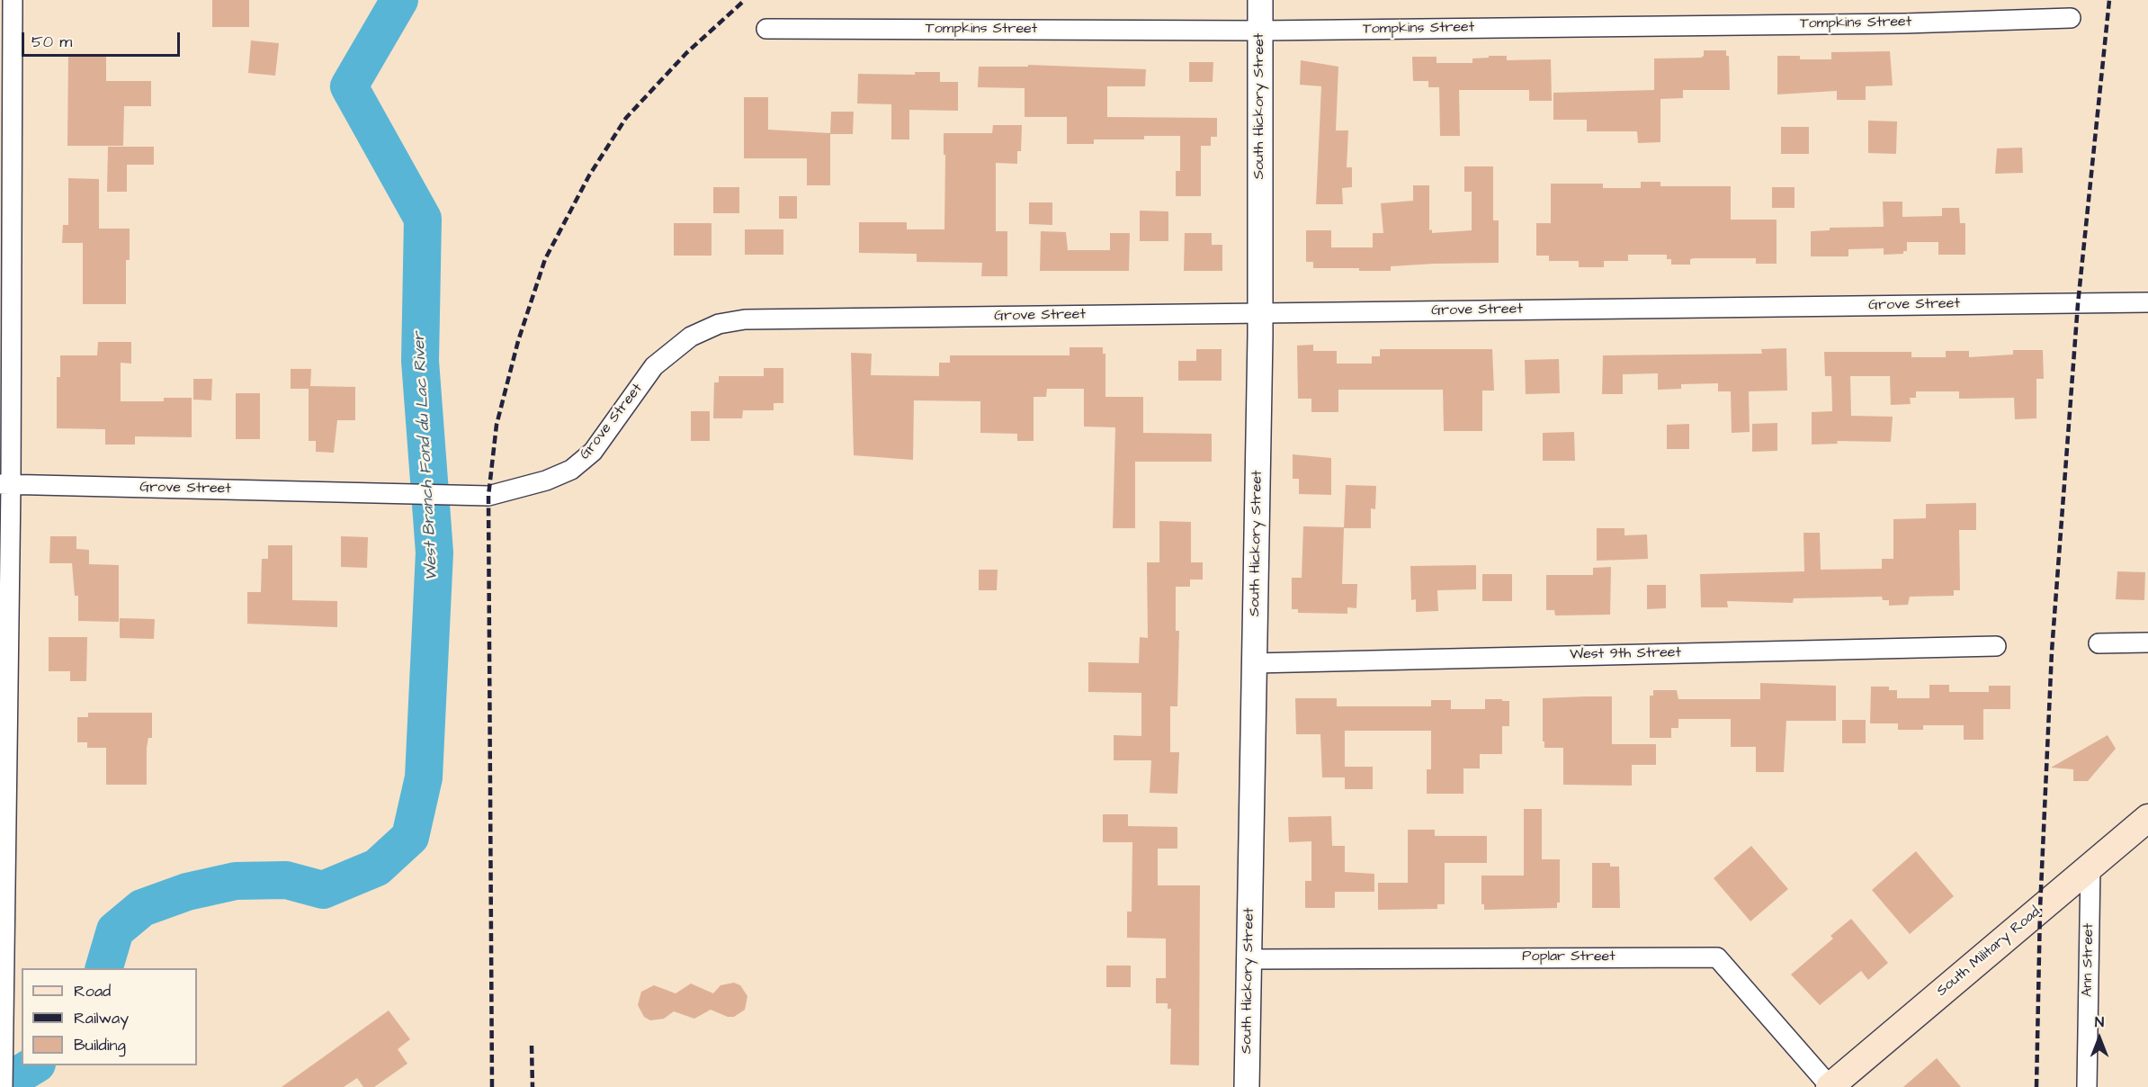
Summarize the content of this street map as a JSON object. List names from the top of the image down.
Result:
{
  "streets": {
    "main road": ["South Military Road"],
    "street": [
      "Tompkins Street",
      "South Hickory Street",
      "Grove Street",
      "West 9th Street",
      "Poplar Street",
      "Ann Street"
    ]
  },
  "crossings": [
    ["Tompkins Street", "South Hickory Street"],
    ["South Hickory Street", "Grove Street"],
    ["South Hickory Street", "West 9th Street"],
    ["South Hickory Street", "Poplar Street"],
    ["South Military Road", "Poplar Street"],
    ["South Military Road", "Ann Street"]
  ],
  "water": ["West Branch Fond du Lac River"],
  "legend": ["Road", "Railway", "Building"],
  "scale_bar": "50 m",
  "north": "top"
}
